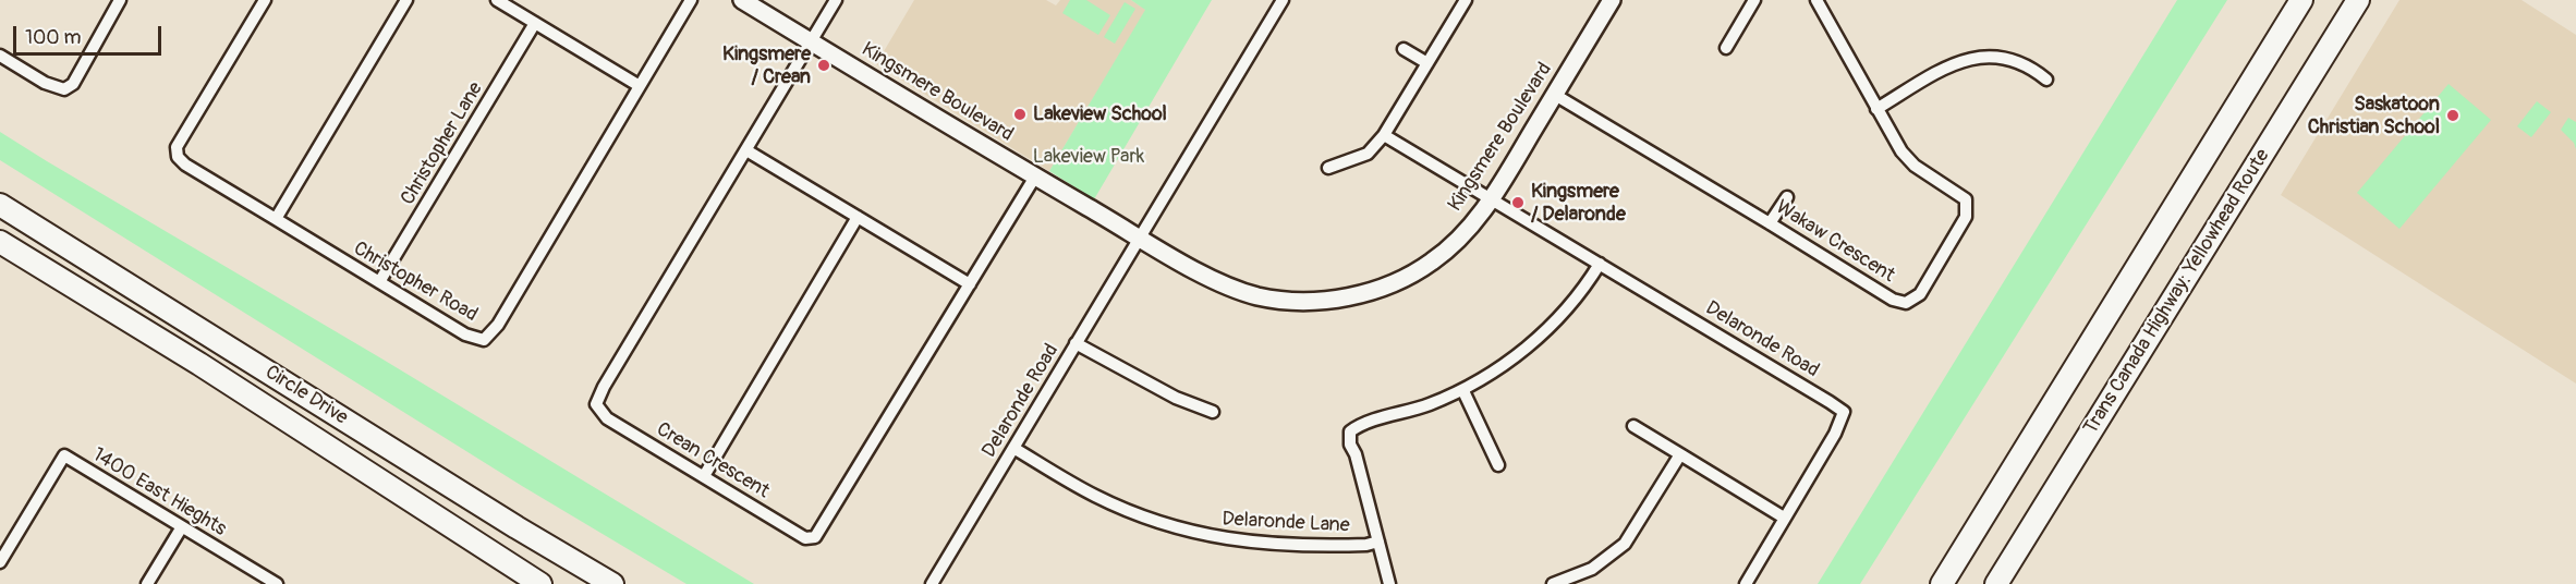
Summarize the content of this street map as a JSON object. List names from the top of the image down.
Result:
{
  "streets": {
    "highway": ["Trans Canada Highway: Yellowhead Route", "Circle Drive"],
    "street": [
      "Kingsmere Boulevard",
      "Christopher Lane",
      "Wakaw Crescent",
      "Christopher Road",
      "Delaronde Road",
      "Crean Crescent",
      "1400 East Hieghts",
      "Delaronde Lane"
    ]
  },
  "crossings": [
    ["Kingsmere Boulevard", "Wakaw Crescent"],
    ["Kingsmere Boulevard", "Delaronde Road"],
    ["Kingsmere Boulevard", "Crean Crescent"],
    ["Christopher Lane", "Christopher Road"],
    ["Delaronde Road", "Delaronde Lane"]
  ],
  "parks": ["Lakeview Park"],
  "places": [
    "Kingsmere / Crean",
    "Lakeview School",
    "Saskatoon Christian School",
    "Kingsmere / Delaronde"
  ],
  "scale_bar": "100 m"
}
